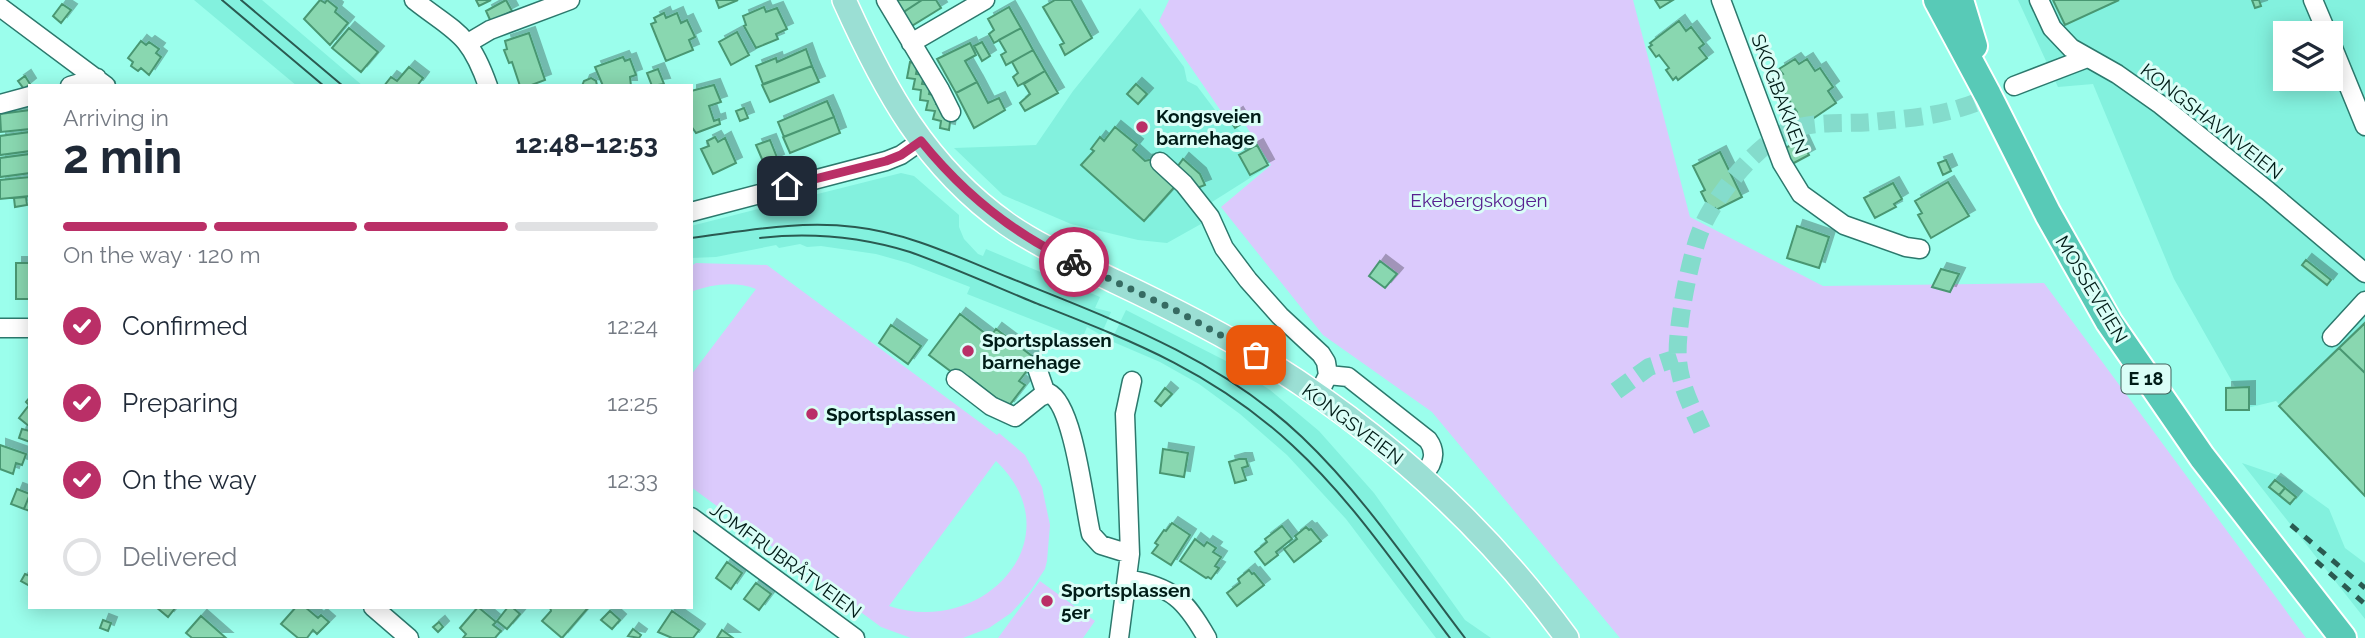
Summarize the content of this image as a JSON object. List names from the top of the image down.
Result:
{
  "streets": {
    "highway": ["MOSSEVEIEN", "E 18"],
    "main road": ["KONGSVEIEN"],
    "street": ["SKOGBAKKEN", "KONGSHAVNVEIEN", "JOMFRUBRÅTVEIEN"]
  },
  "parks": ["Ekebergskogen"],
  "places": [
    "Kongsveien barnehage",
    "Sportsplassen barnehage",
    "Sportsplassen",
    "Sportsplassen 5er"
  ],
  "page": {
    "heading": ["2 min", "Arriving in", "12:48–12:53"],
    "bar": "On the way · 120 m",
    "list": [
      ["Confirmed", "12:24"],
      ["Preparing", "12:25"],
      ["On the way", "12:33"],
      "Delivered"
    ]
  }
}
